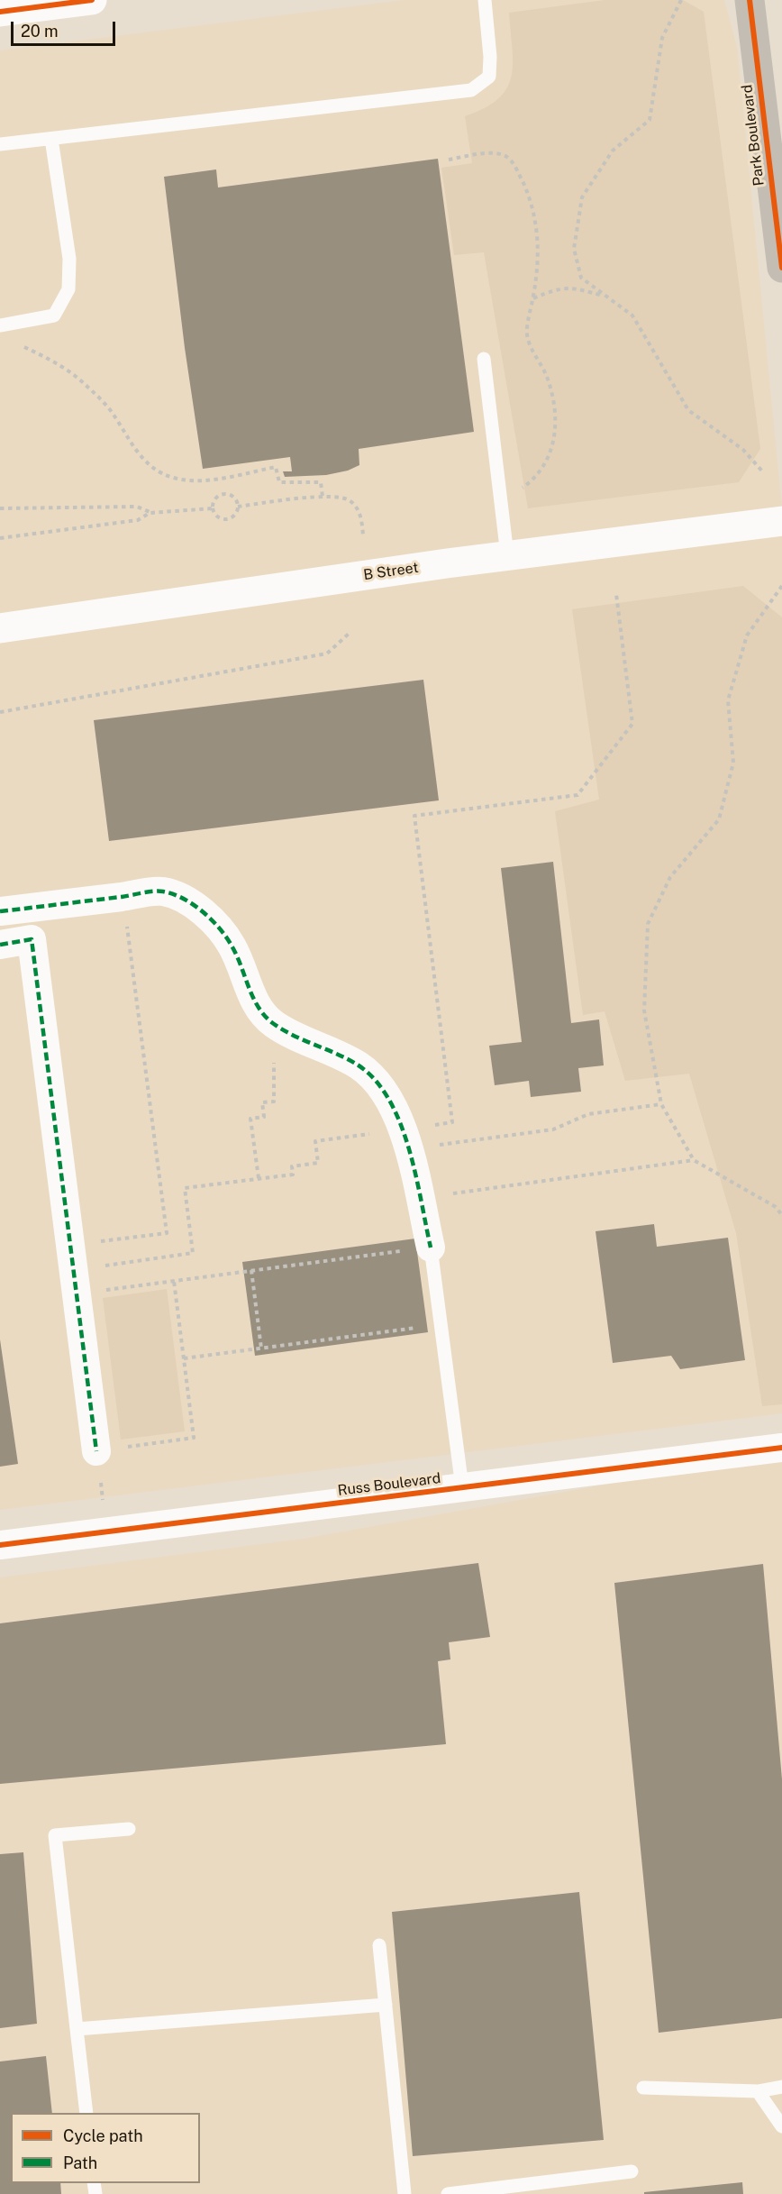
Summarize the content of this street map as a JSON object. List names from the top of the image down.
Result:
{
  "streets": {
    "main road": ["Park Boulevard", "B Street"],
    "street": ["Russ Boulevard"]
  },
  "legend": ["Cycle path", "Path"],
  "scale_bar": "20 m"
}
